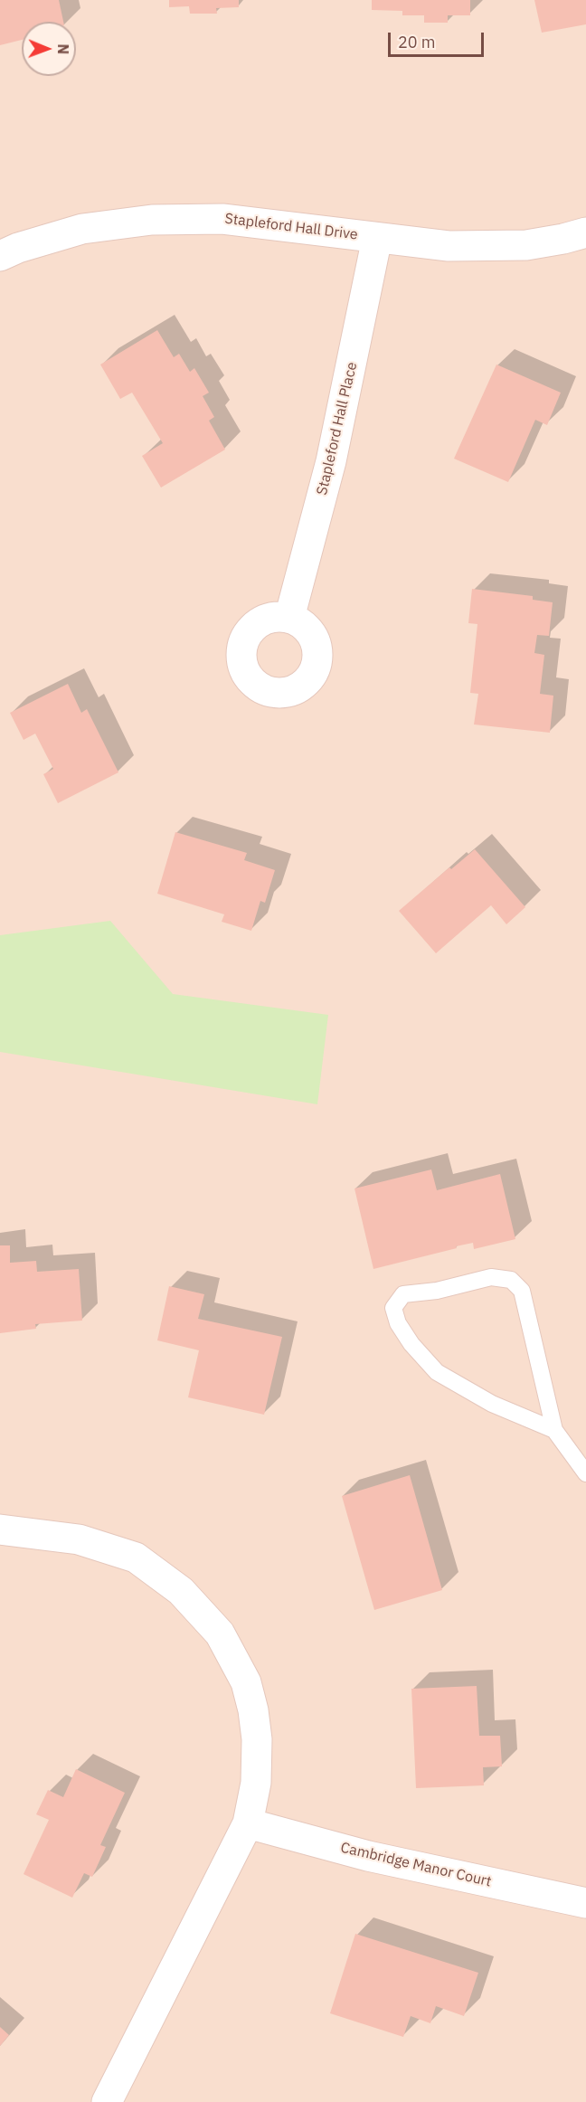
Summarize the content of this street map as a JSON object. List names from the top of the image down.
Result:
{
  "streets": {
    "street": ["Stapleford Hall Drive", "Stapleford Hall Place", "Cambridge Manor Court"]
  },
  "crossings": [
    ["Stapleford Hall Drive", "Stapleford Hall Place"]
  ],
  "scale_bar": "20 m",
  "north": "right"
}
